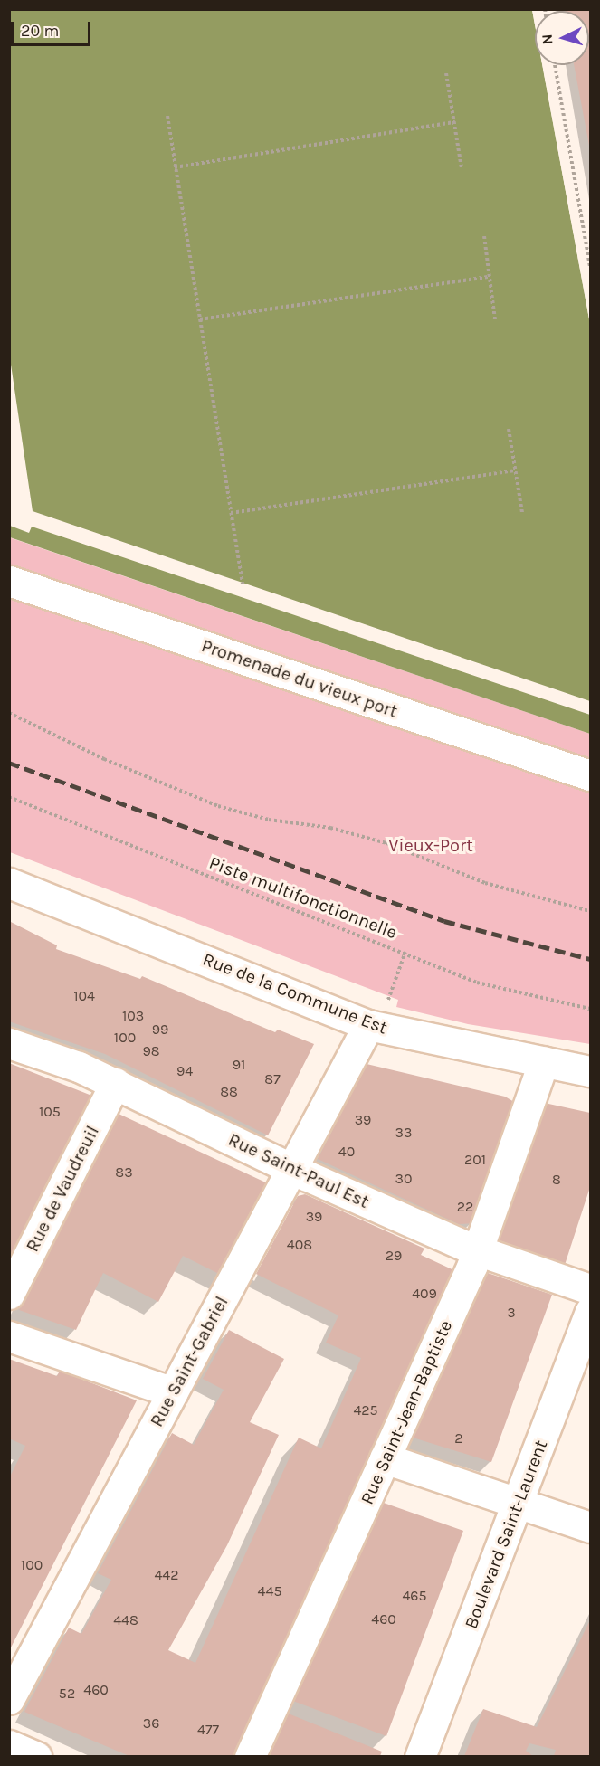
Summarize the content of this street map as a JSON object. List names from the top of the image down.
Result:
{
  "streets": {
    "street": [
      "Promenade du vieux port",
      "Rue de la Commune Est",
      "Rue Saint-Paul Est",
      "Rue de Vaudreuil",
      "Rue Saint-Gabriel",
      "Rue Saint-Jean-Baptiste",
      "Boulevard Saint-Laurent"
    ],
    "path": ["Piste multifonctionnelle"]
  },
  "crossings": [
    ["Rue de la Commune Est", "Rue Saint-Gabriel"],
    ["Rue de la Commune Est", "Rue Saint-Jean-Baptiste"],
    ["Rue Saint-Paul Est", "Rue de Vaudreuil"],
    ["Rue Saint-Paul Est", "Rue Saint-Gabriel"],
    ["Rue Saint-Paul Est", "Rue Saint-Jean-Baptiste"]
  ],
  "parks": ["Vieux-Port"],
  "house_numbers": [
    "104",
    "103",
    "99",
    "100",
    "98",
    "91",
    "94",
    "87",
    "88",
    "105",
    "39",
    "33",
    "40",
    "201",
    "83",
    "30",
    "8",
    "22",
    "39",
    "408",
    "29",
    "409",
    "3",
    "425",
    "2",
    "100",
    "442",
    "445",
    "465",
    "460",
    "448",
    "460",
    "52",
    "36",
    "477"
  ],
  "scale_bar": "20 m",
  "north": "left"
}
